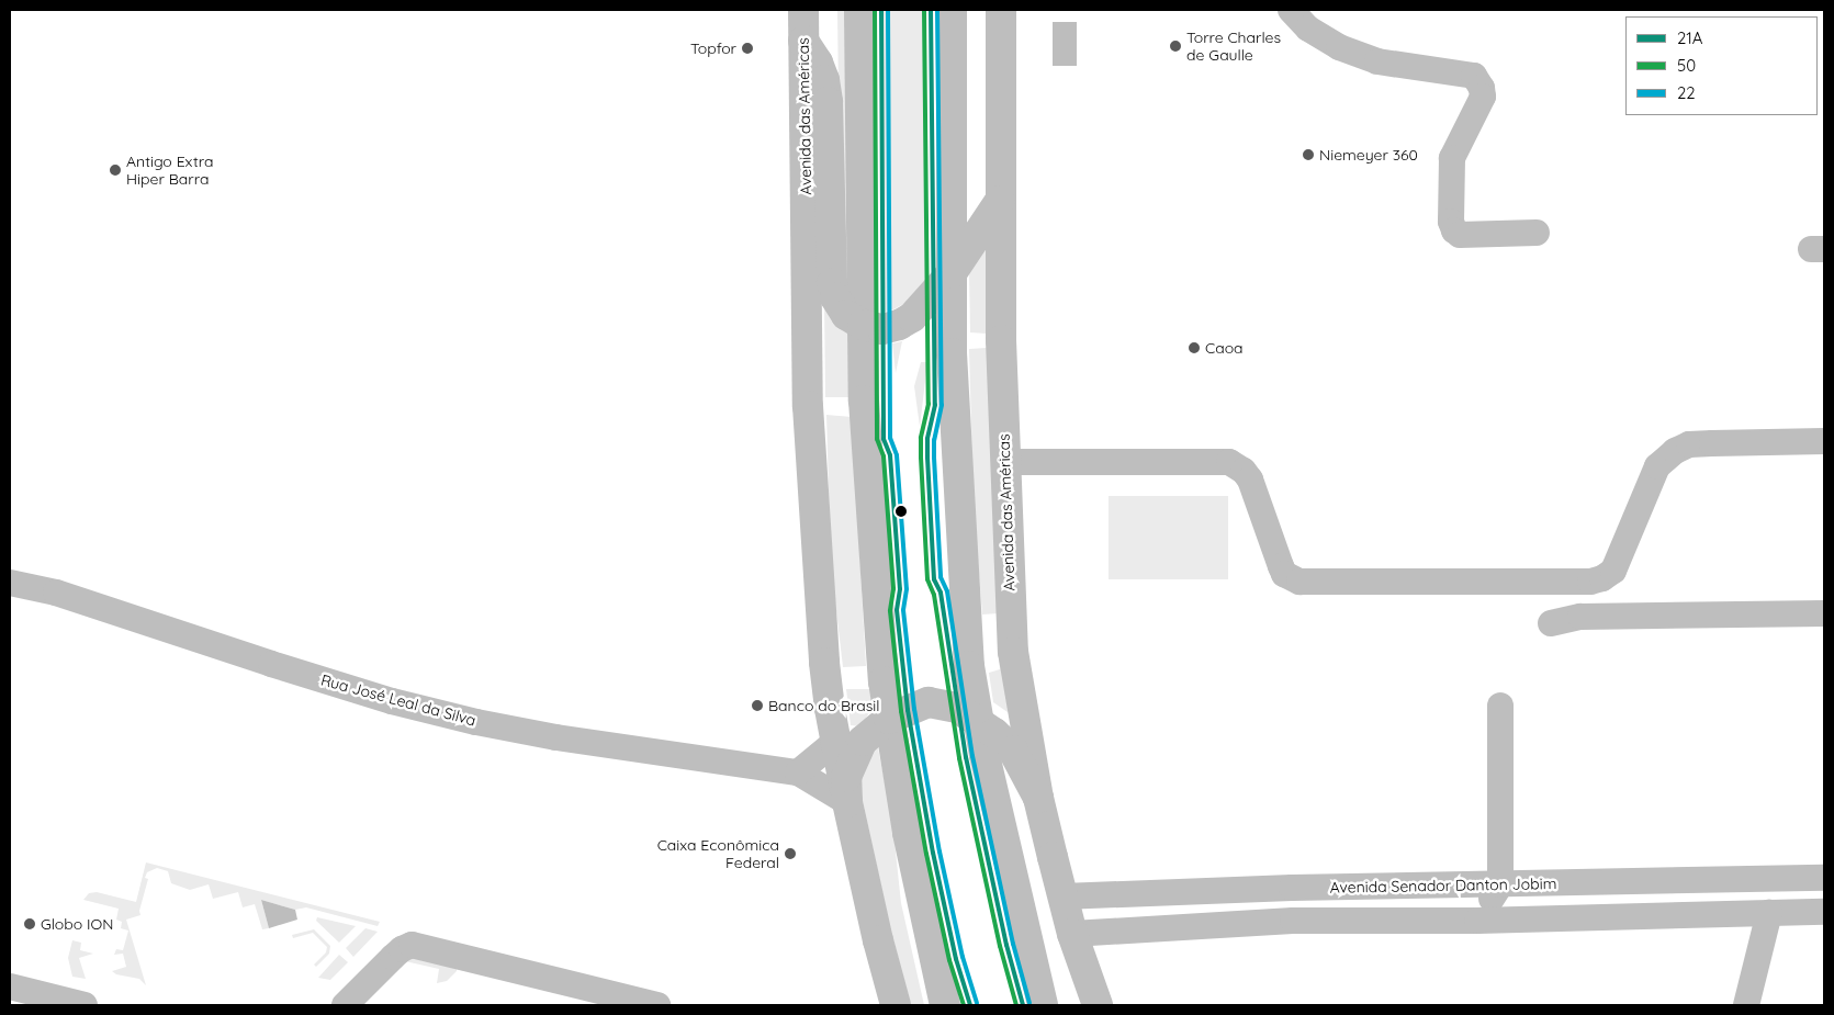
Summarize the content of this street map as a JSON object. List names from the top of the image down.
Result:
{
  "streets": {
    "main road": ["Avenida das Américas"],
    "street": ["Rua José Leal da Silva", "Avenida Senador Danton Jobim"]
  },
  "crossings": [
    ["Avenida das Américas", "Rua José Leal da Silva"],
    ["Avenida das Américas", "Avenida Senador Danton Jobim"]
  ],
  "places": [
    "Torre Charles de Gaulle",
    "Topfor",
    "Niemeyer 360",
    "Antigo Extra Hiper Barra",
    "Caoa",
    "Banco do Brasil",
    "Caixa Econômica Federal",
    "Globo ION"
  ],
  "lines": ["transit line 21A", "transit line 50", "transit line 22"],
  "legend": ["21A", "50", "22"]
}
